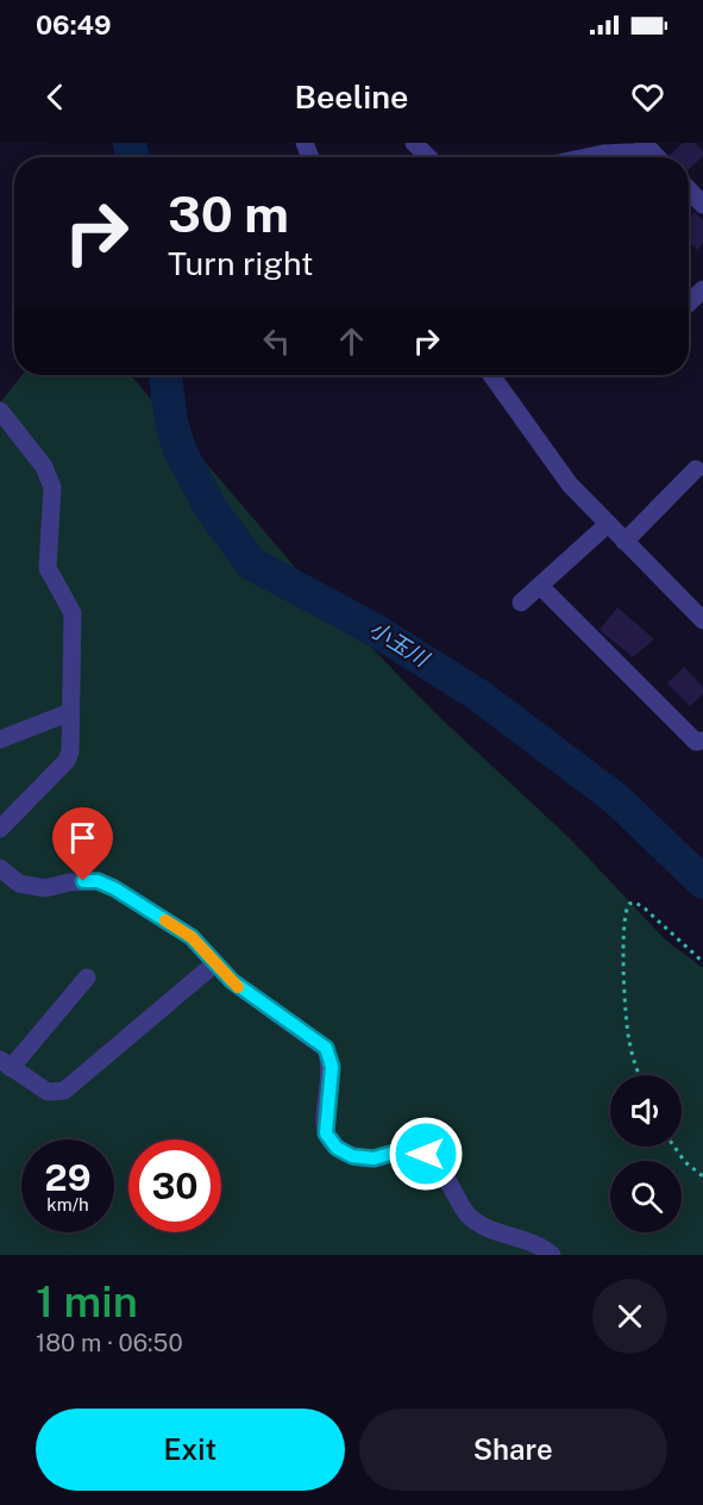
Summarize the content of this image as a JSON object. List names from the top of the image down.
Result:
{
  "water": ["小玉川"],
  "page": {
    "status": "06:49",
    "header": "Beeline",
    "turn": ["30 m", "Turn right"],
    "speed": "29 km/h",
    "limit": "30",
    "heading": ["1 min", "180 m · 06:50"],
    "buttons": ["Exit", "Share"]
  }
}
